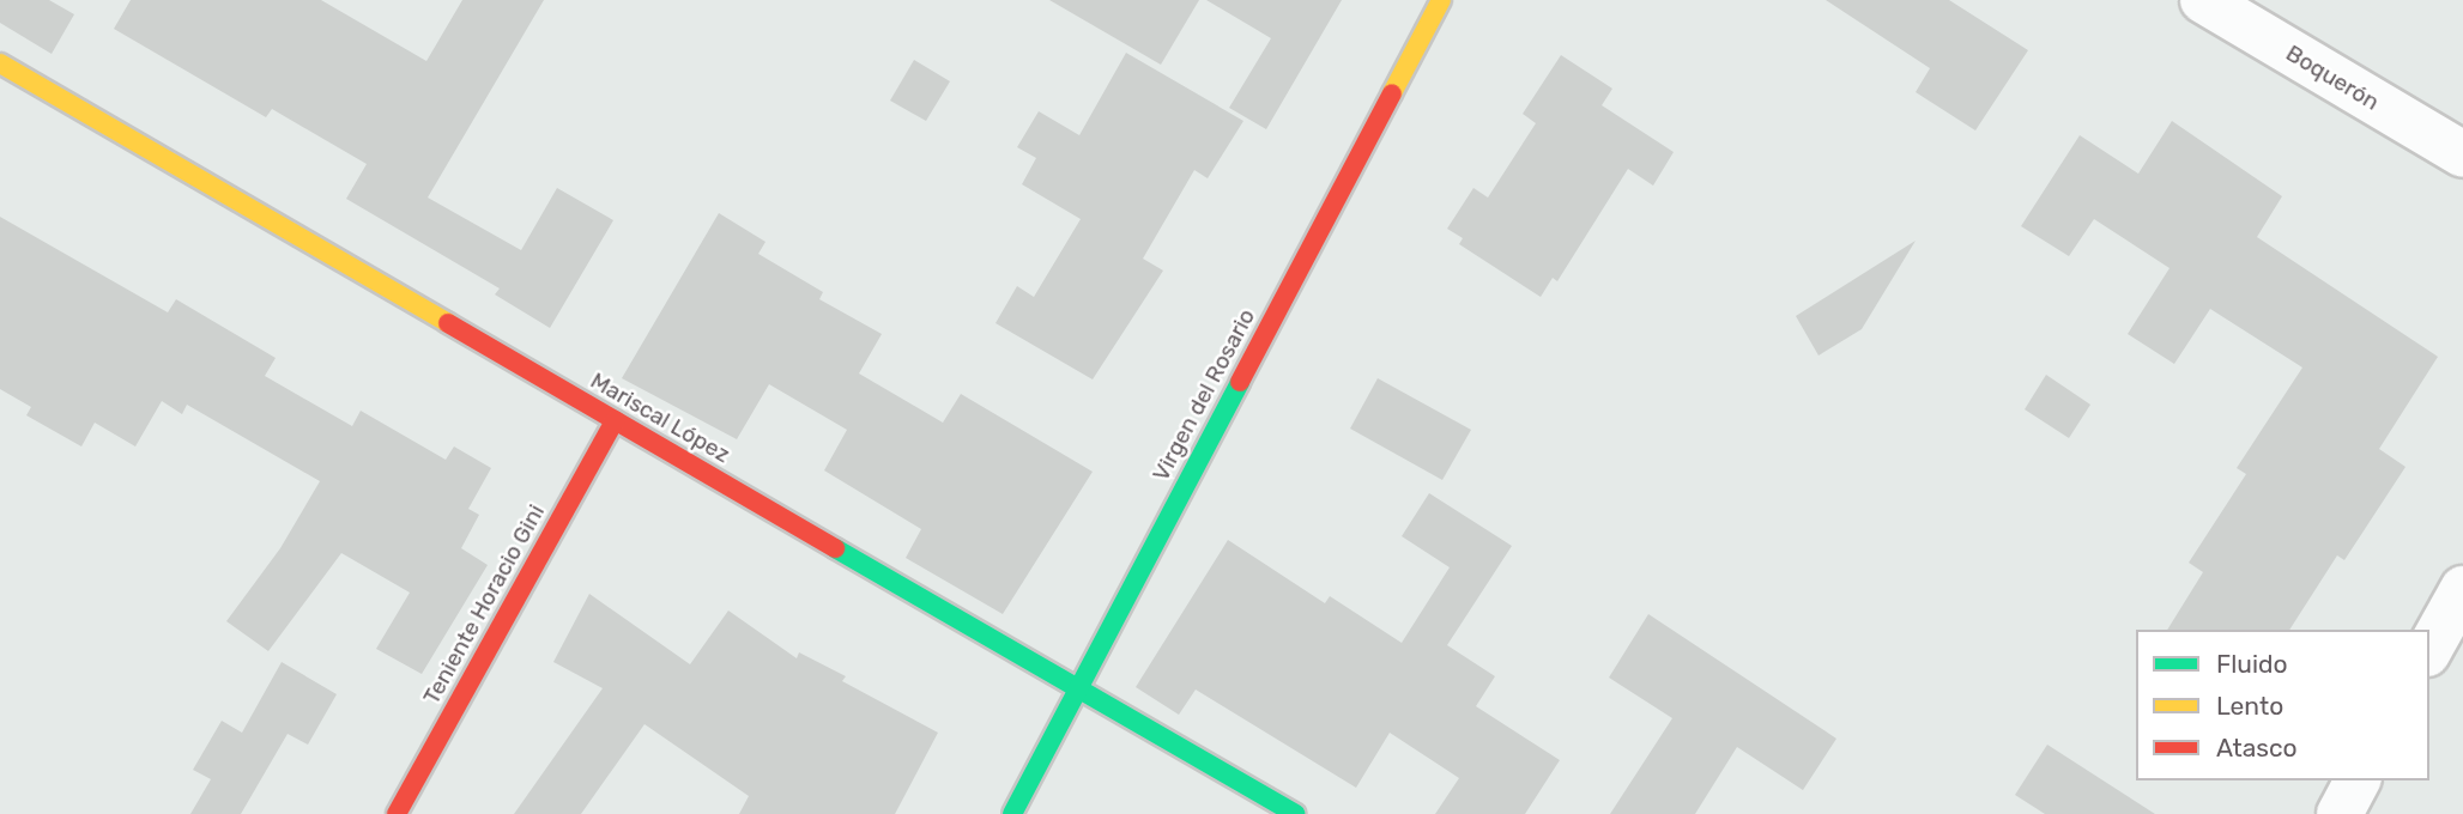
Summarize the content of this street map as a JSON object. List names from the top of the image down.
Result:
{
  "streets": {
    "street": [
      "Boquerón",
      "Virgen del Rosario",
      "Mariscal López",
      "Teniente Horacio Gini"
    ]
  },
  "crossings": [
    ["Virgen del Rosario", "Mariscal López"],
    ["Mariscal López", "Teniente Horacio Gini"]
  ],
  "legend": ["Fluido", "Lento", "Atasco"]
}
